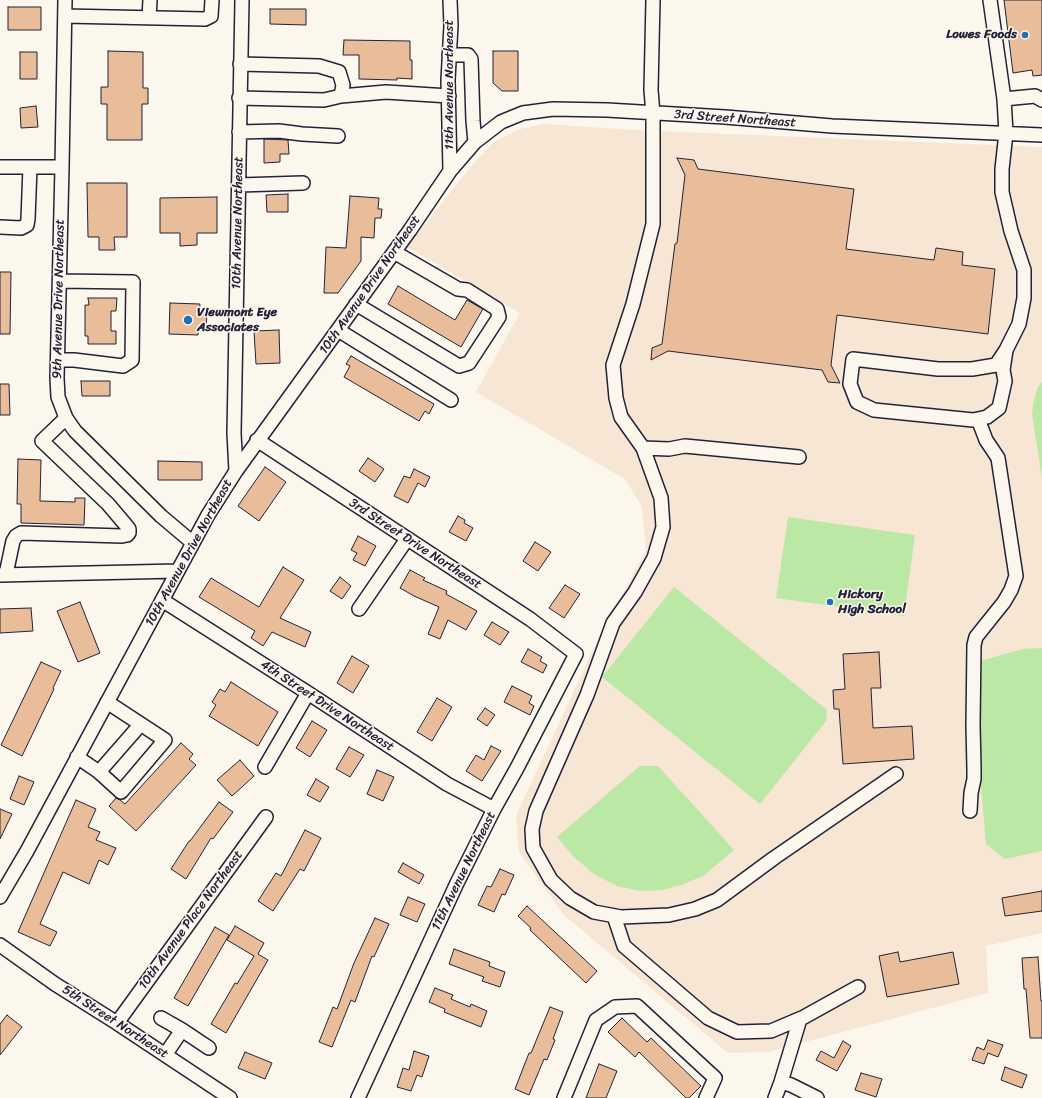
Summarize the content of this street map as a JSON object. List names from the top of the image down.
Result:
{
  "streets": {
    "street": [
      "11th Avenue Northeast",
      "3rd Street Northeast",
      "10th Avenue Northeast",
      "10th Avenue Drive Northeast",
      "9th Avenue Drive Northeast",
      "3rd Street Drive Northeast",
      "4th Street Drive Northeast",
      "10th Avenue Place Northeast",
      "5th Street Northeast"
    ]
  },
  "crossings": [
    ["11th Avenue Northeast", "3rd Street Northeast"],
    ["11th Avenue Northeast", "10th Avenue Drive Northeast"],
    ["11th Avenue Northeast", "3rd Street Drive Northeast"],
    ["11th Avenue Northeast", "4th Street Drive Northeast"],
    ["3rd Street Northeast", "10th Avenue Drive Northeast"],
    ["10th Avenue Northeast", "10th Avenue Drive Northeast"],
    ["10th Avenue Drive Northeast", "9th Avenue Drive Northeast"],
    ["10th Avenue Drive Northeast", "3rd Street Drive Northeast"],
    ["10th Avenue Drive Northeast", "4th Street Drive Northeast"],
    ["10th Avenue Place Northeast", "5th Street Northeast"]
  ],
  "places": ["Lowes Foods", "Viewmont Eye Associates", "Hickory High School"]
}
